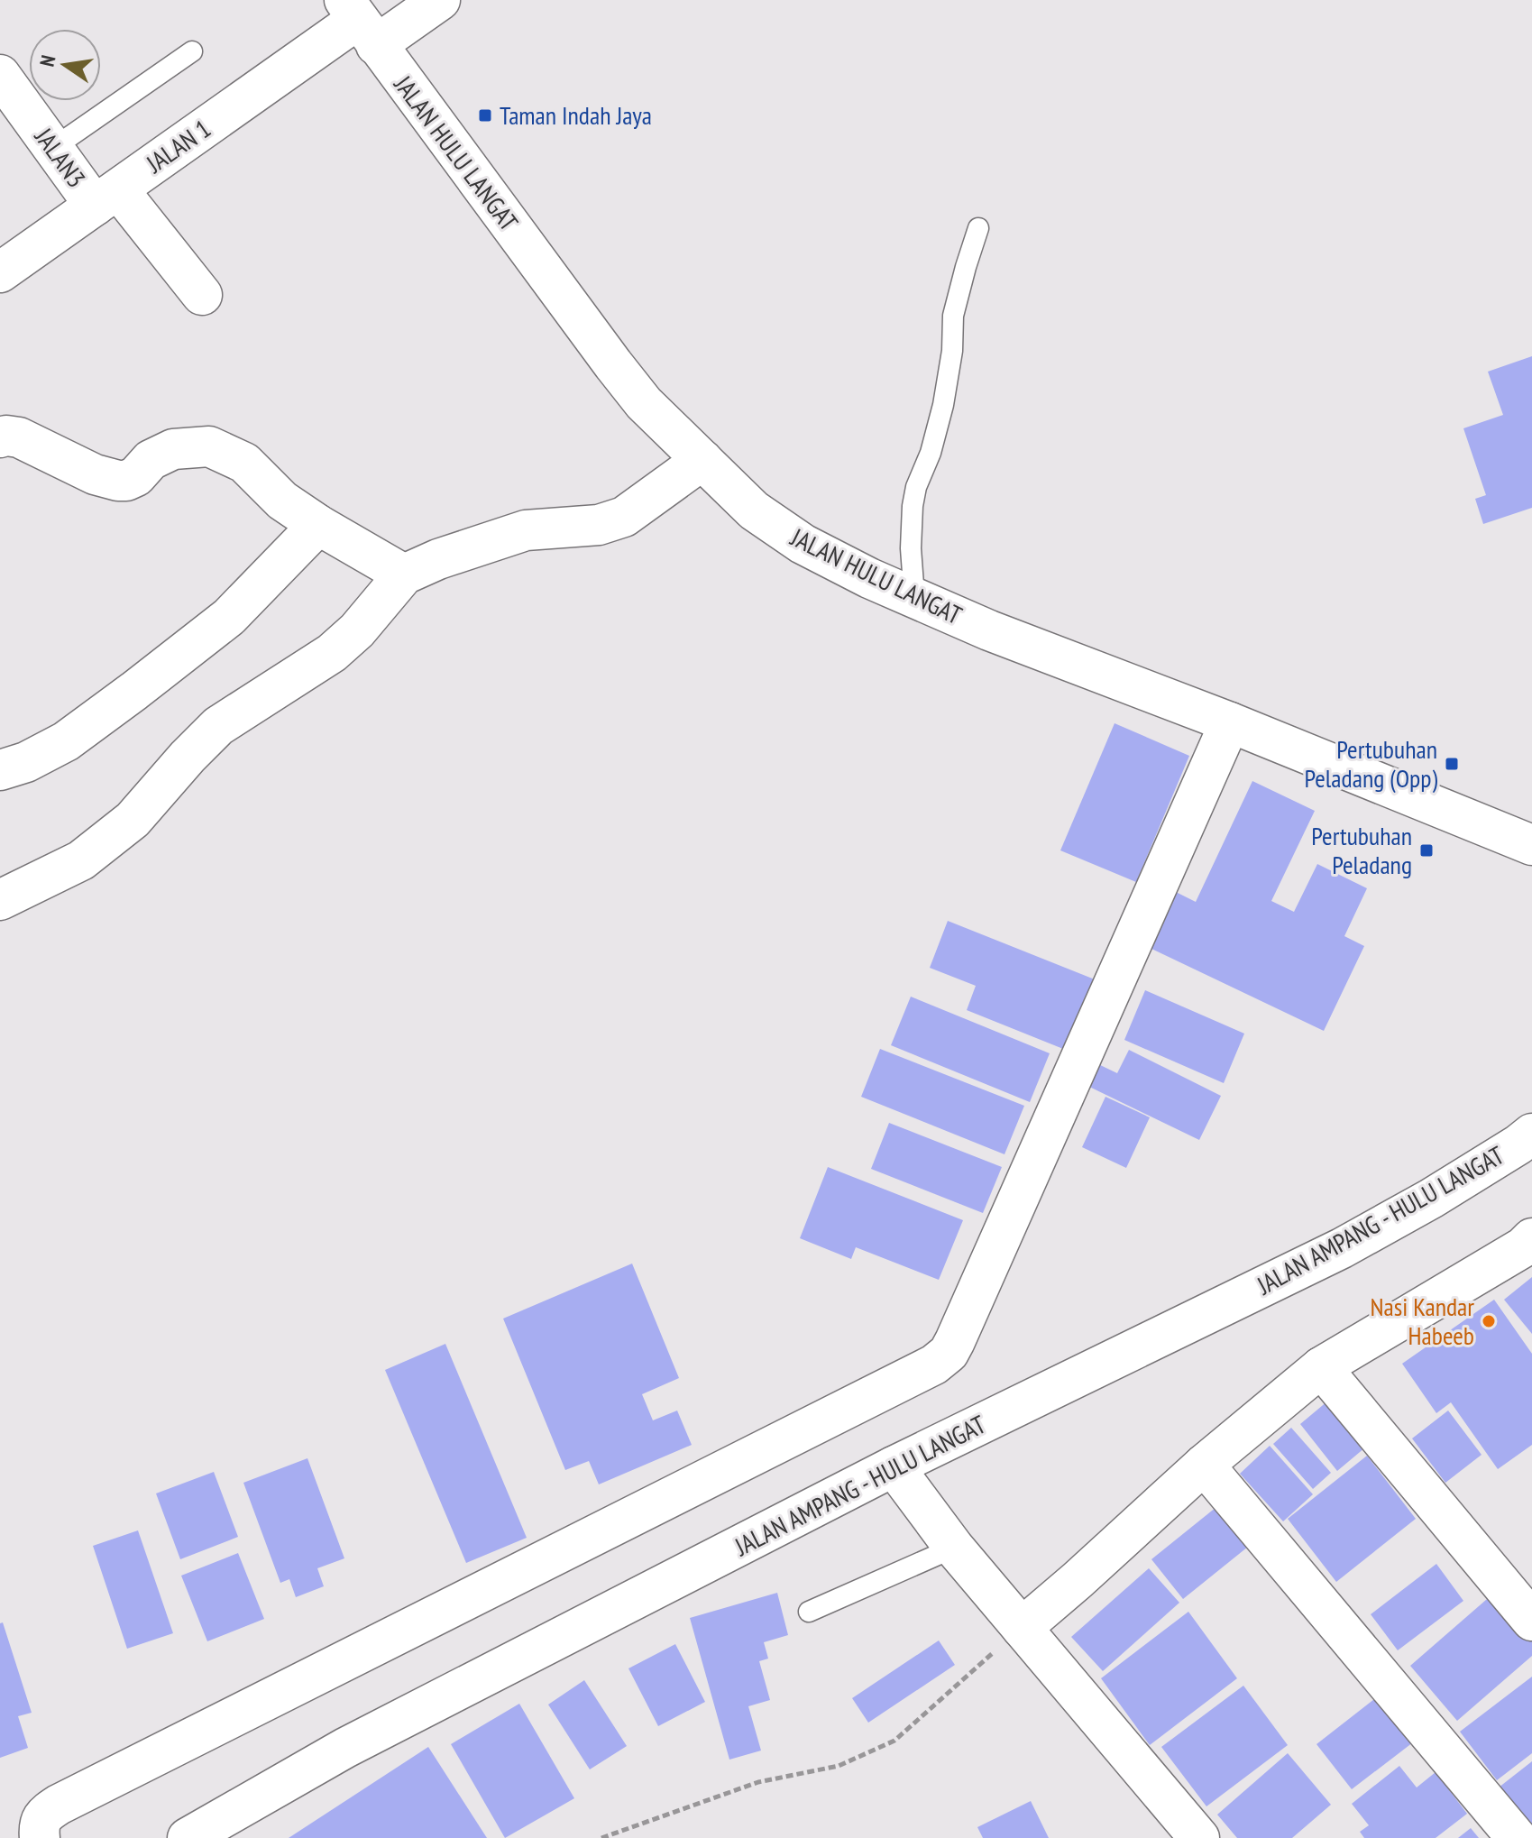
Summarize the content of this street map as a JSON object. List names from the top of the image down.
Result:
{
  "streets": {
    "street": [
      "JALAN 1",
      "JALAN HULU LANGAT",
      "JALAN3",
      "JALAN AMPANG - HULU LANGAT"
    ]
  },
  "crossings": [
    ["JALAN 1", "JALAN HULU LANGAT"],
    ["JALAN 1", "JALAN3"]
  ],
  "places": {
    "transit": ["Taman Indah Jaya", "Pertubuhan Peladang (Opp)", "Pertubuhan Peladang"],
    "other": ["Nasi Kandar Habeeb"]
  },
  "north": "left"
}
